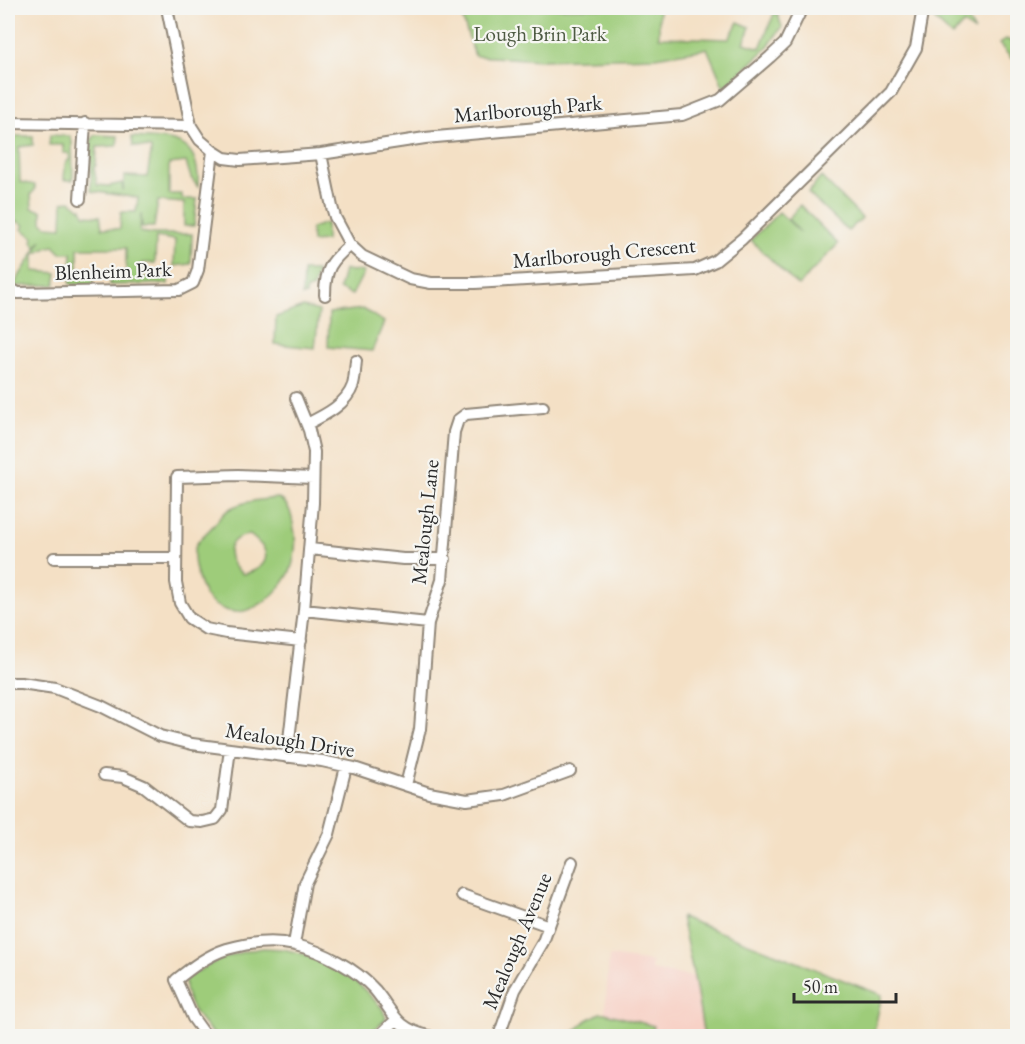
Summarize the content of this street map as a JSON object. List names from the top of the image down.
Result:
{
  "streets": {
    "street": [
      "Marlborough Park",
      "Marlborough Crescent",
      "Blenheim Park",
      "Mealough Lane",
      "Mealough Drive",
      "Mealough Avenue"
    ]
  },
  "crossings": [
    ["Marlborough Park", "Marlborough Crescent"],
    ["Marlborough Park", "Blenheim Park"],
    ["Mealough Lane", "Mealough Drive"]
  ],
  "parks": ["Lough Brin Park"],
  "scale_bar": "50 m"
}
